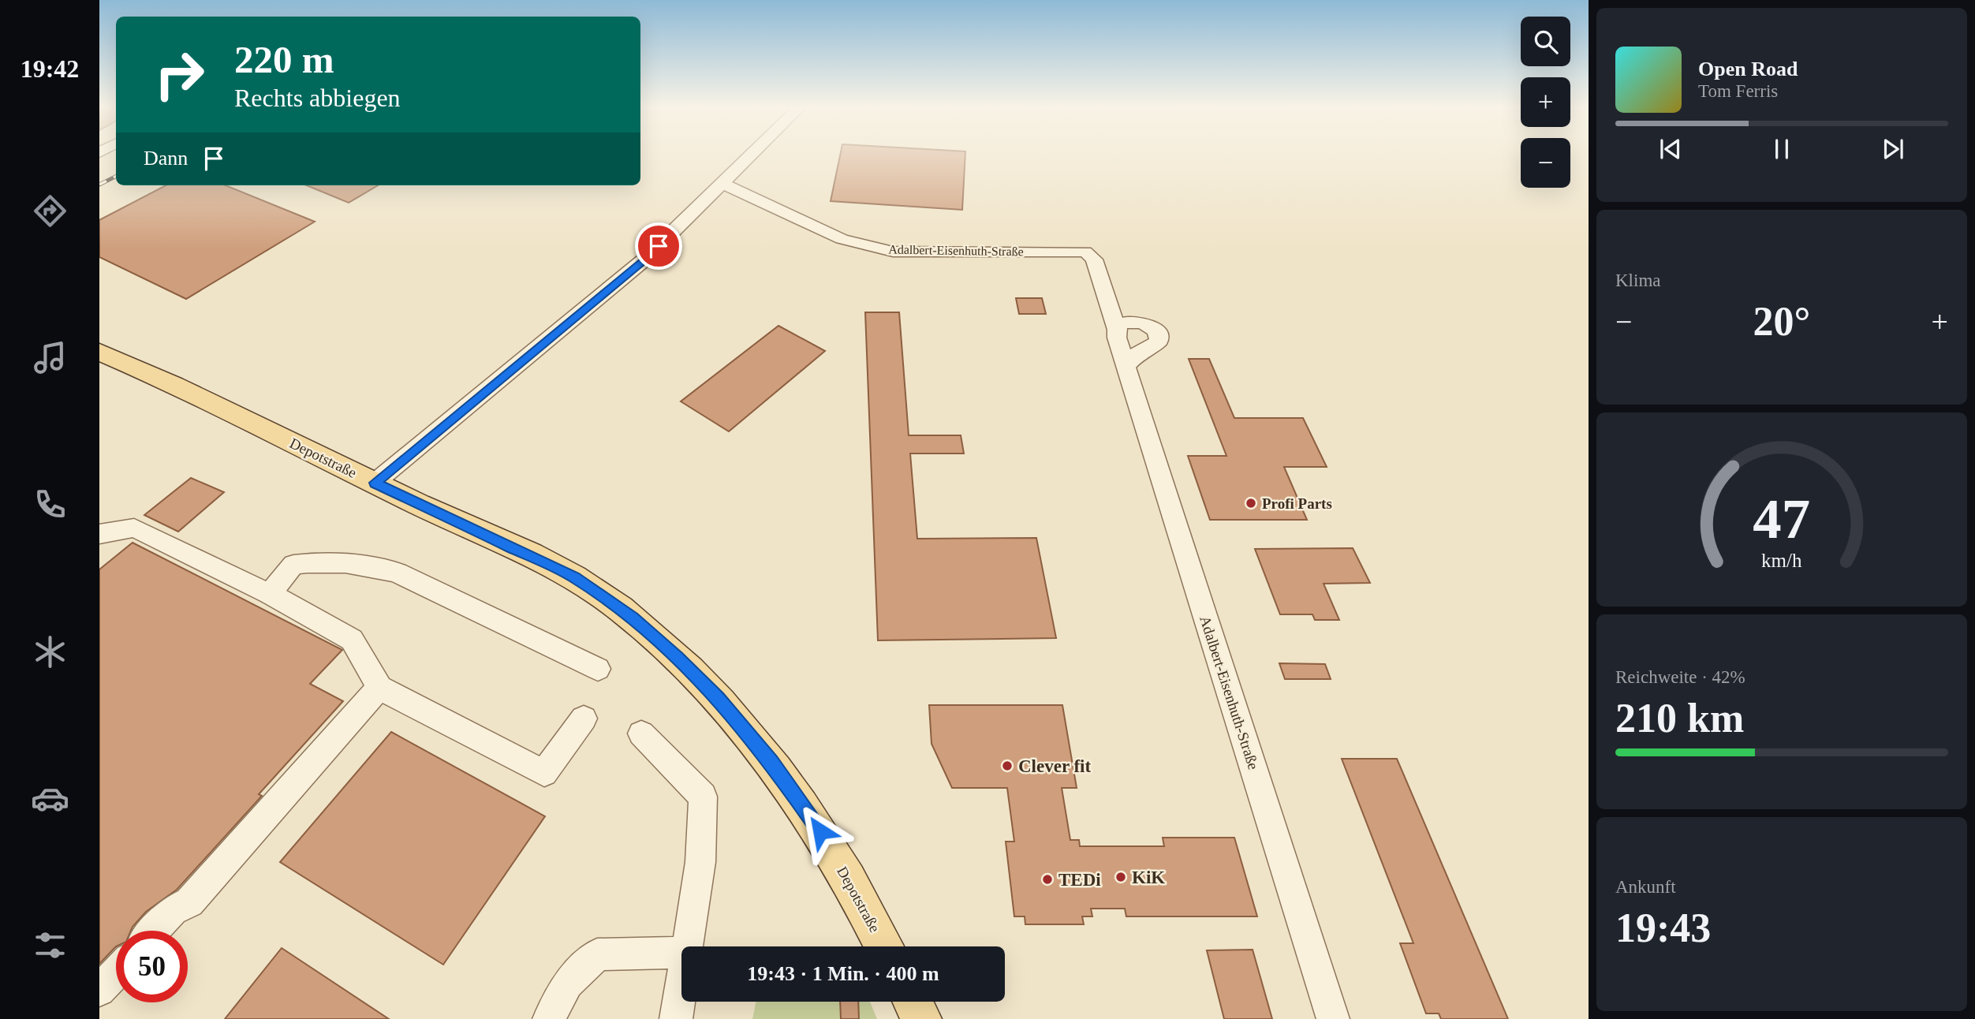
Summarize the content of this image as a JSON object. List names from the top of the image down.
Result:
{
  "streets": {
    "main road": ["Depotstraße"],
    "street": ["Adalbert-Eisenhuth-Straße"]
  },
  "places": [
    "Profi Parts",
    "Clever fit",
    "KiK",
    "TEDi"
  ],
  "page": {
    "tabs": "19:42",
    "map_buttons": ["+", "−"],
    "turn": ["220 m", "Rechts abbiegen"],
    "song": ["Open Road", "Tom Ferris"],
    "then": "Dann",
    "tile": [
      "Klima",
      ["Reichweite · 42%", "210 km"],
      ["Ankunft", "19:43"]
    ],
    "heat": ["−", "20°", "+"],
    "limit": "50",
    "trip": "19:43 · 1 Min. · 400 m",
    "gauge": ["47", "km/h"]
  }
}
